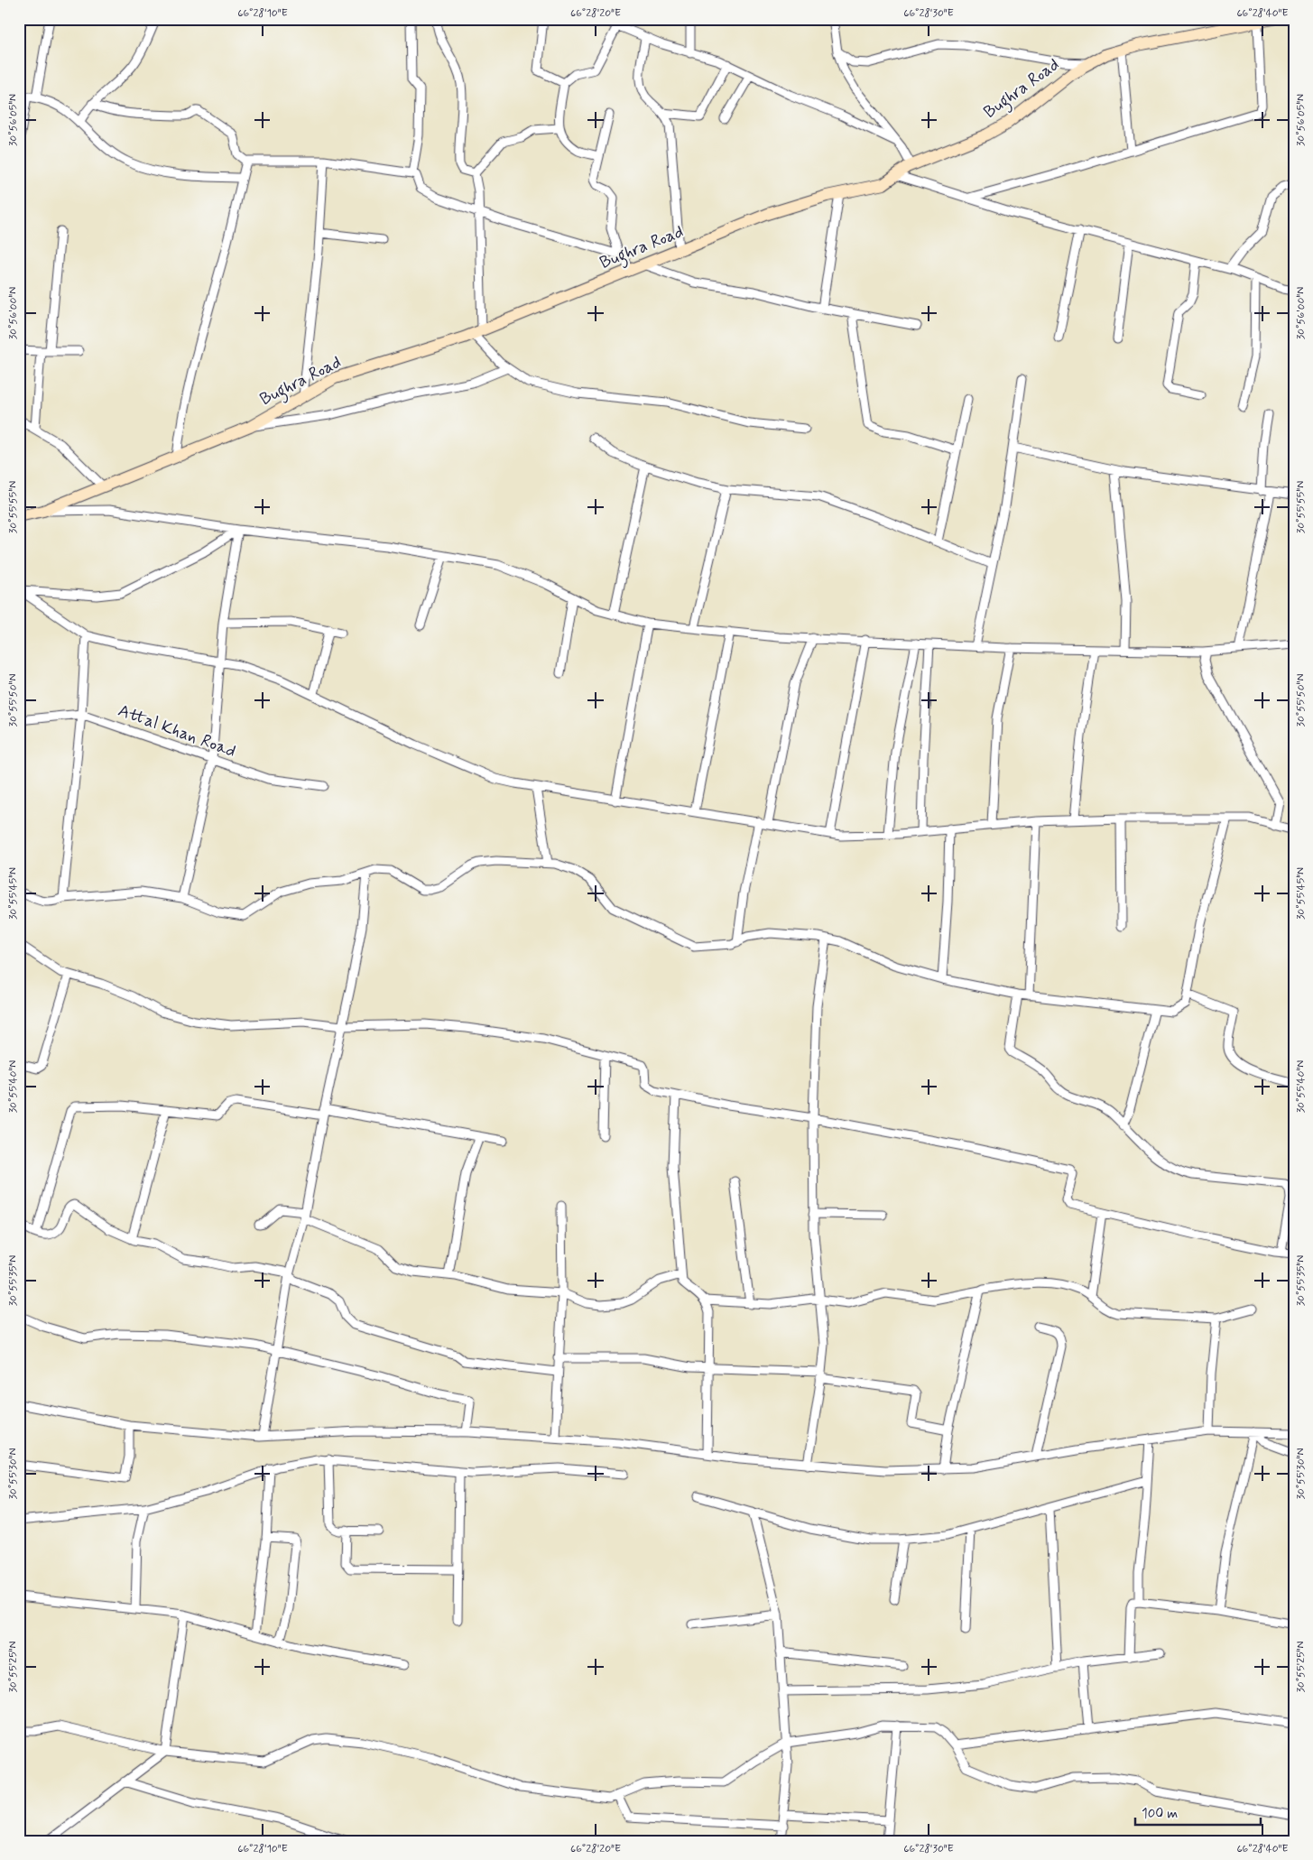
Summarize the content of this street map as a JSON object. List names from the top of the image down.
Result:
{
  "streets": {
    "street": ["Bughra Road", "Attal Khan Road"]
  },
  "scale_bar": "100 m",
  "coordinates": [
    "66°28'10\"E",
    "66°28'20\"E",
    "66°28'30\"E",
    "66°28'40\"E",
    "30°56'05\"N",
    "30°56'00\"N",
    "30°55'55\"N",
    "30°55'50\"N",
    "30°55'45\"N",
    "30°55'40\"N",
    "30°55'35\"N",
    "30°55'30\"N",
    "30°55'25\"N"
  ]
}
